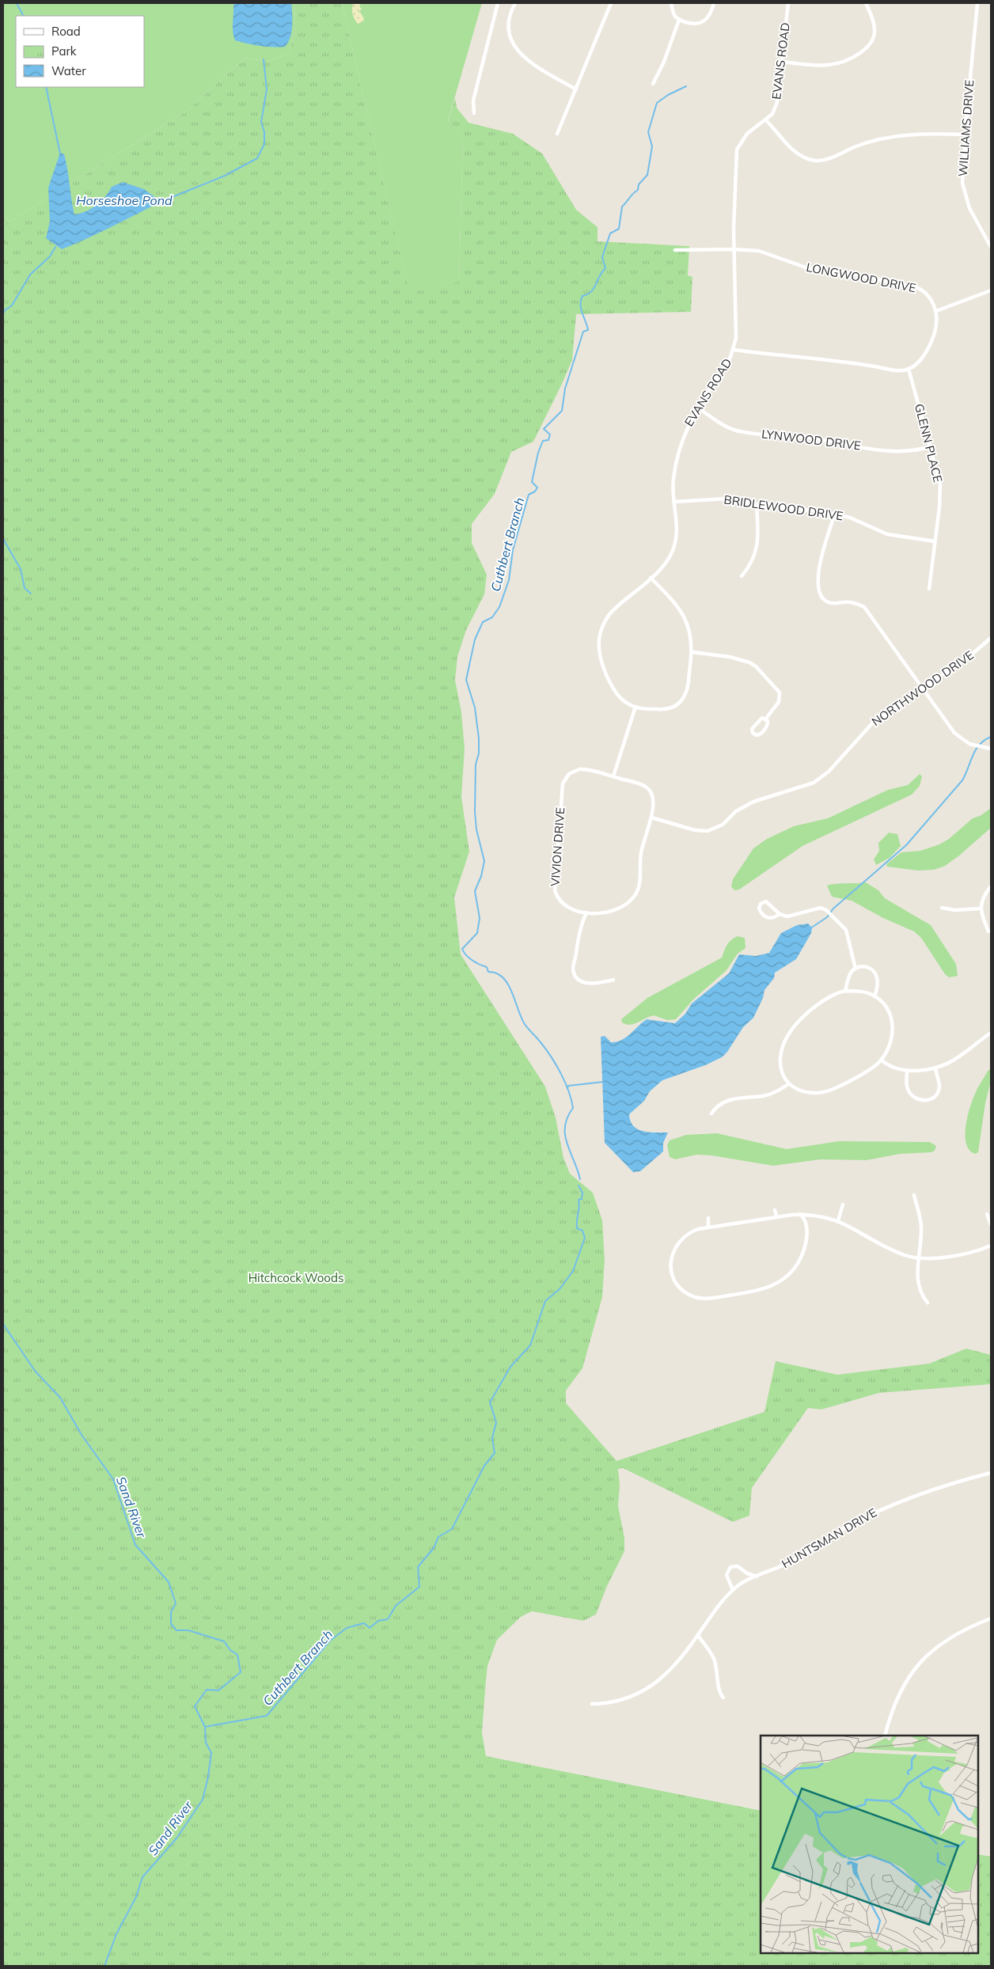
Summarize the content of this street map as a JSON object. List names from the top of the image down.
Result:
{
  "streets": {
    "street": [
      "EVANS ROAD",
      "WILLIAMS DRIVE",
      "LONGWOOD DRIVE",
      "LYNWOOD DRIVE",
      "GLENN PLACE",
      "BRIDLEWOOD DRIVE",
      "NORTHWOOD DRIVE",
      "VIVION DRIVE",
      "HUNTSMAN DRIVE"
    ]
  },
  "crossings": [
    ["EVANS ROAD", "LONGWOOD DRIVE"],
    ["EVANS ROAD", "LYNWOOD DRIVE"],
    ["EVANS ROAD", "BRIDLEWOOD DRIVE"],
    ["LYNWOOD DRIVE", "GLENN PLACE"],
    ["GLENN PLACE", "BRIDLEWOOD DRIVE"],
    ["NORTHWOOD DRIVE", "VIVION DRIVE"]
  ],
  "water": ["Horseshoe Pond", "Cuthbert Branch", "Sand River"],
  "parks": ["Hitchcock Woods"],
  "legend": ["Road", "Park", "Water"]
}
